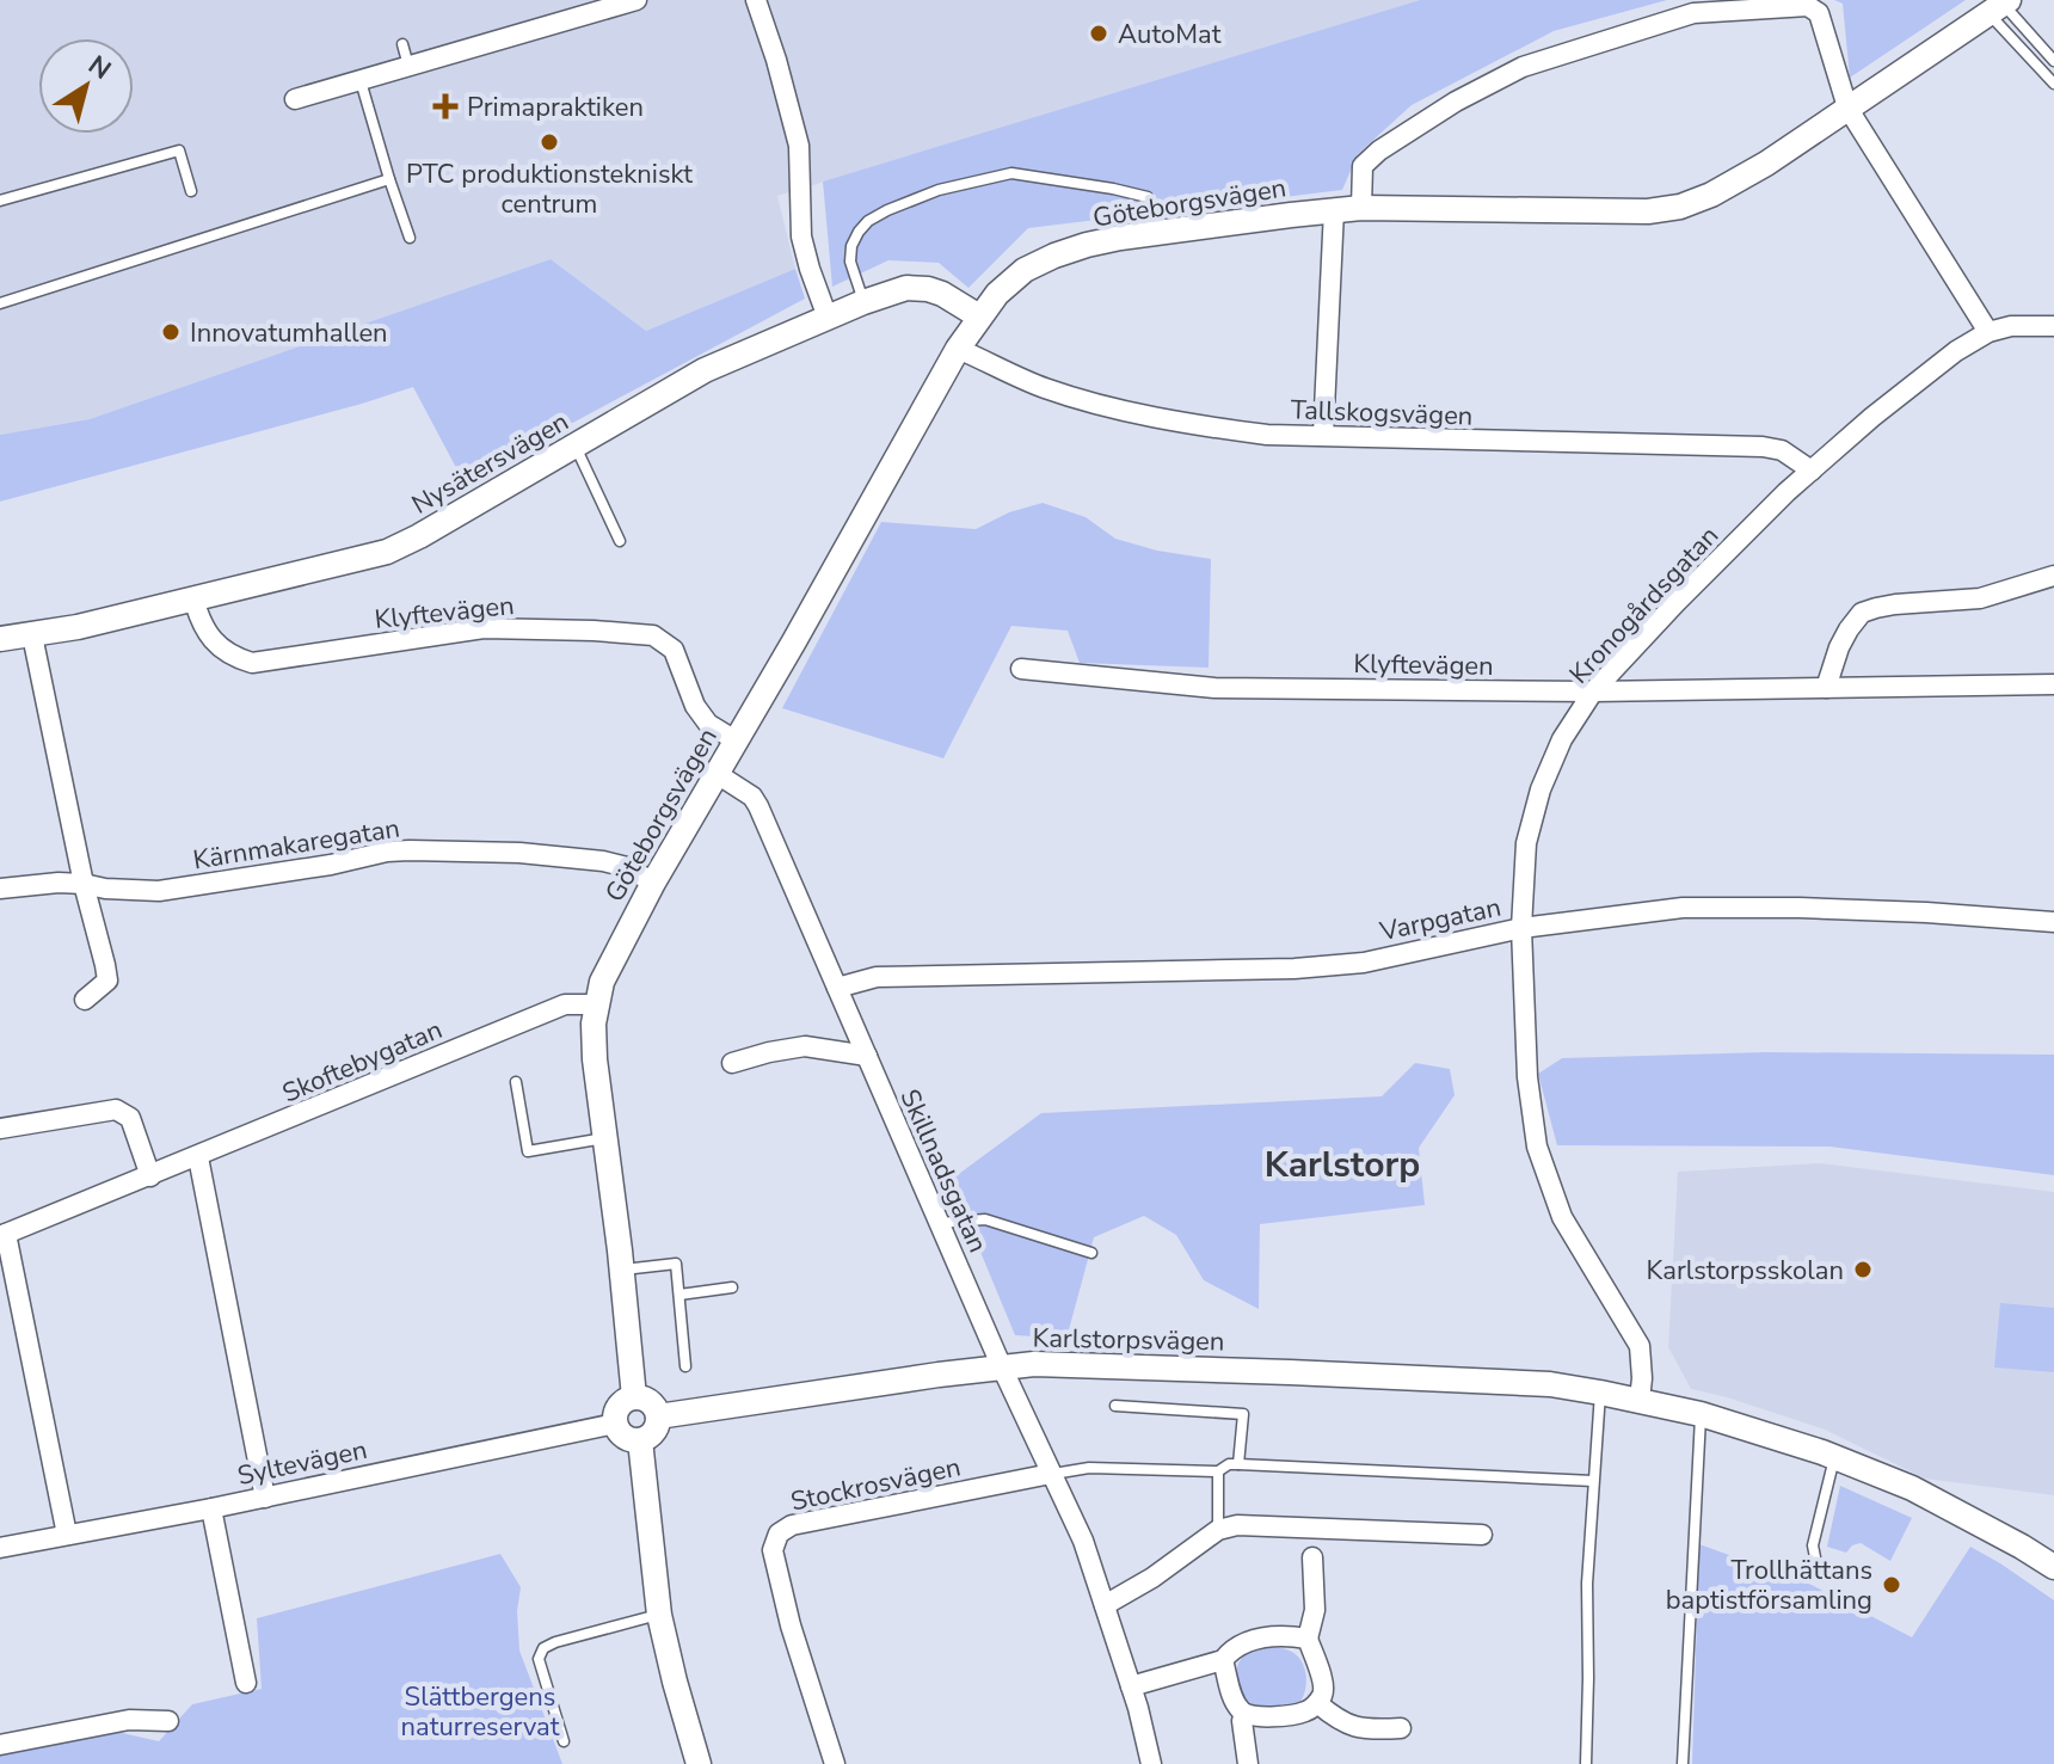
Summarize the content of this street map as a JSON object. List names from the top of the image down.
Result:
{
  "streets": {
    "street": [
      "Göteborgsvägen",
      "Tallskogsvägen",
      "Nysätersvägen",
      "Kronogårdsgatan",
      "Klyftevägen",
      "Kärnmakaregatan",
      "Varpgatan",
      "Skoftebygatan",
      "Skillnadsgatan",
      "Karlstorpsvägen",
      "Syltevägen",
      "Stockrosvägen"
    ]
  },
  "crossings": [
    ["Göteborgsvägen", "Tallskogsvägen"],
    ["Göteborgsvägen", "Nysätersvägen"],
    ["Göteborgsvägen", "Klyftevägen"],
    ["Göteborgsvägen", "Kärnmakaregatan"],
    ["Göteborgsvägen", "Skoftebygatan"],
    ["Göteborgsvägen", "Skillnadsgatan"],
    ["Göteborgsvägen", "Karlstorpsvägen"],
    ["Göteborgsvägen", "Syltevägen"],
    ["Tallskogsvägen", "Kronogårdsgatan"],
    ["Nysätersvägen", "Klyftevägen"],
    ["Kronogårdsgatan", "Klyftevägen"],
    ["Kronogårdsgatan", "Varpgatan"],
    ["Kronogårdsgatan", "Karlstorpsvägen"],
    ["Varpgatan", "Skillnadsgatan"],
    ["Skillnadsgatan", "Karlstorpsvägen"],
    ["Skillnadsgatan", "Stockrosvägen"],
    ["Karlstorpsvägen", "Syltevägen"]
  ],
  "districts": ["Karlstorp"],
  "parks": ["Slättbergens naturreservat"],
  "places": {
    "other": [
      "AutoMat",
      "PTC produktionstekniskt centrum",
      "Innovatumhallen",
      "Karlstorpsskolan",
      "Trollhättans baptistförsamling"
    ],
    "health": ["Primapraktiken"]
  },
  "north": "top right"
}
